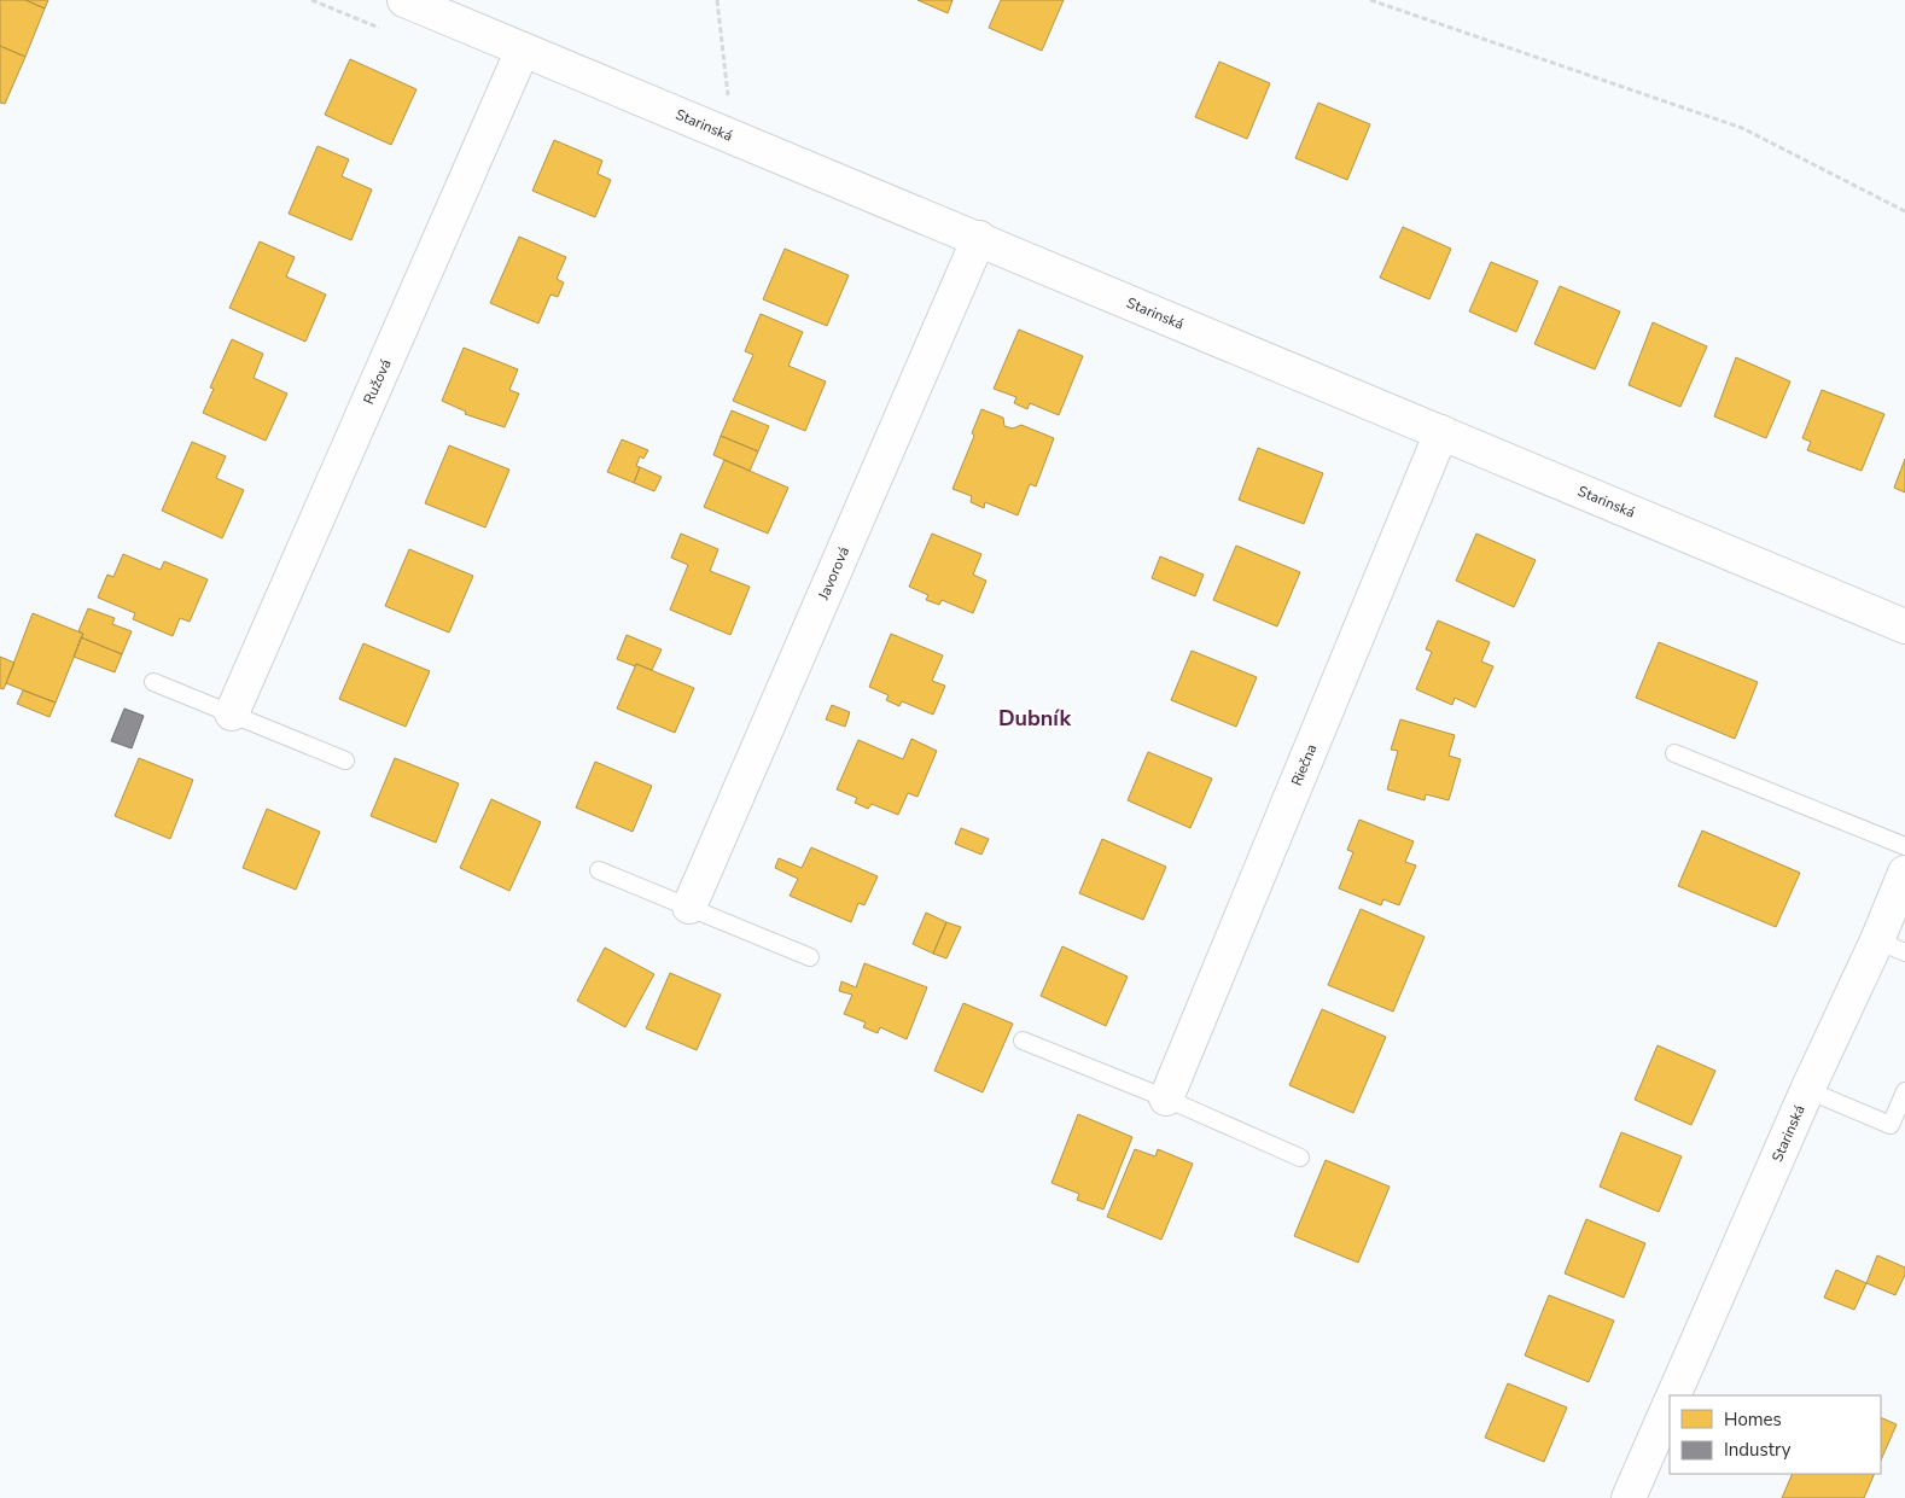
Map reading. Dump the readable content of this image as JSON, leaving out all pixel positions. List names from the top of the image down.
{
  "streets": {
    "street": [
      "Starinská",
      "Ružová",
      "Javorová",
      "Riečna"
    ]
  },
  "crossings": [
    ["Starinská", "Ružová"],
    ["Starinská", "Javorová"],
    ["Starinská", "Riečna"]
  ],
  "districts": ["Dubník"],
  "legend": ["Homes", "Industry"]
}
